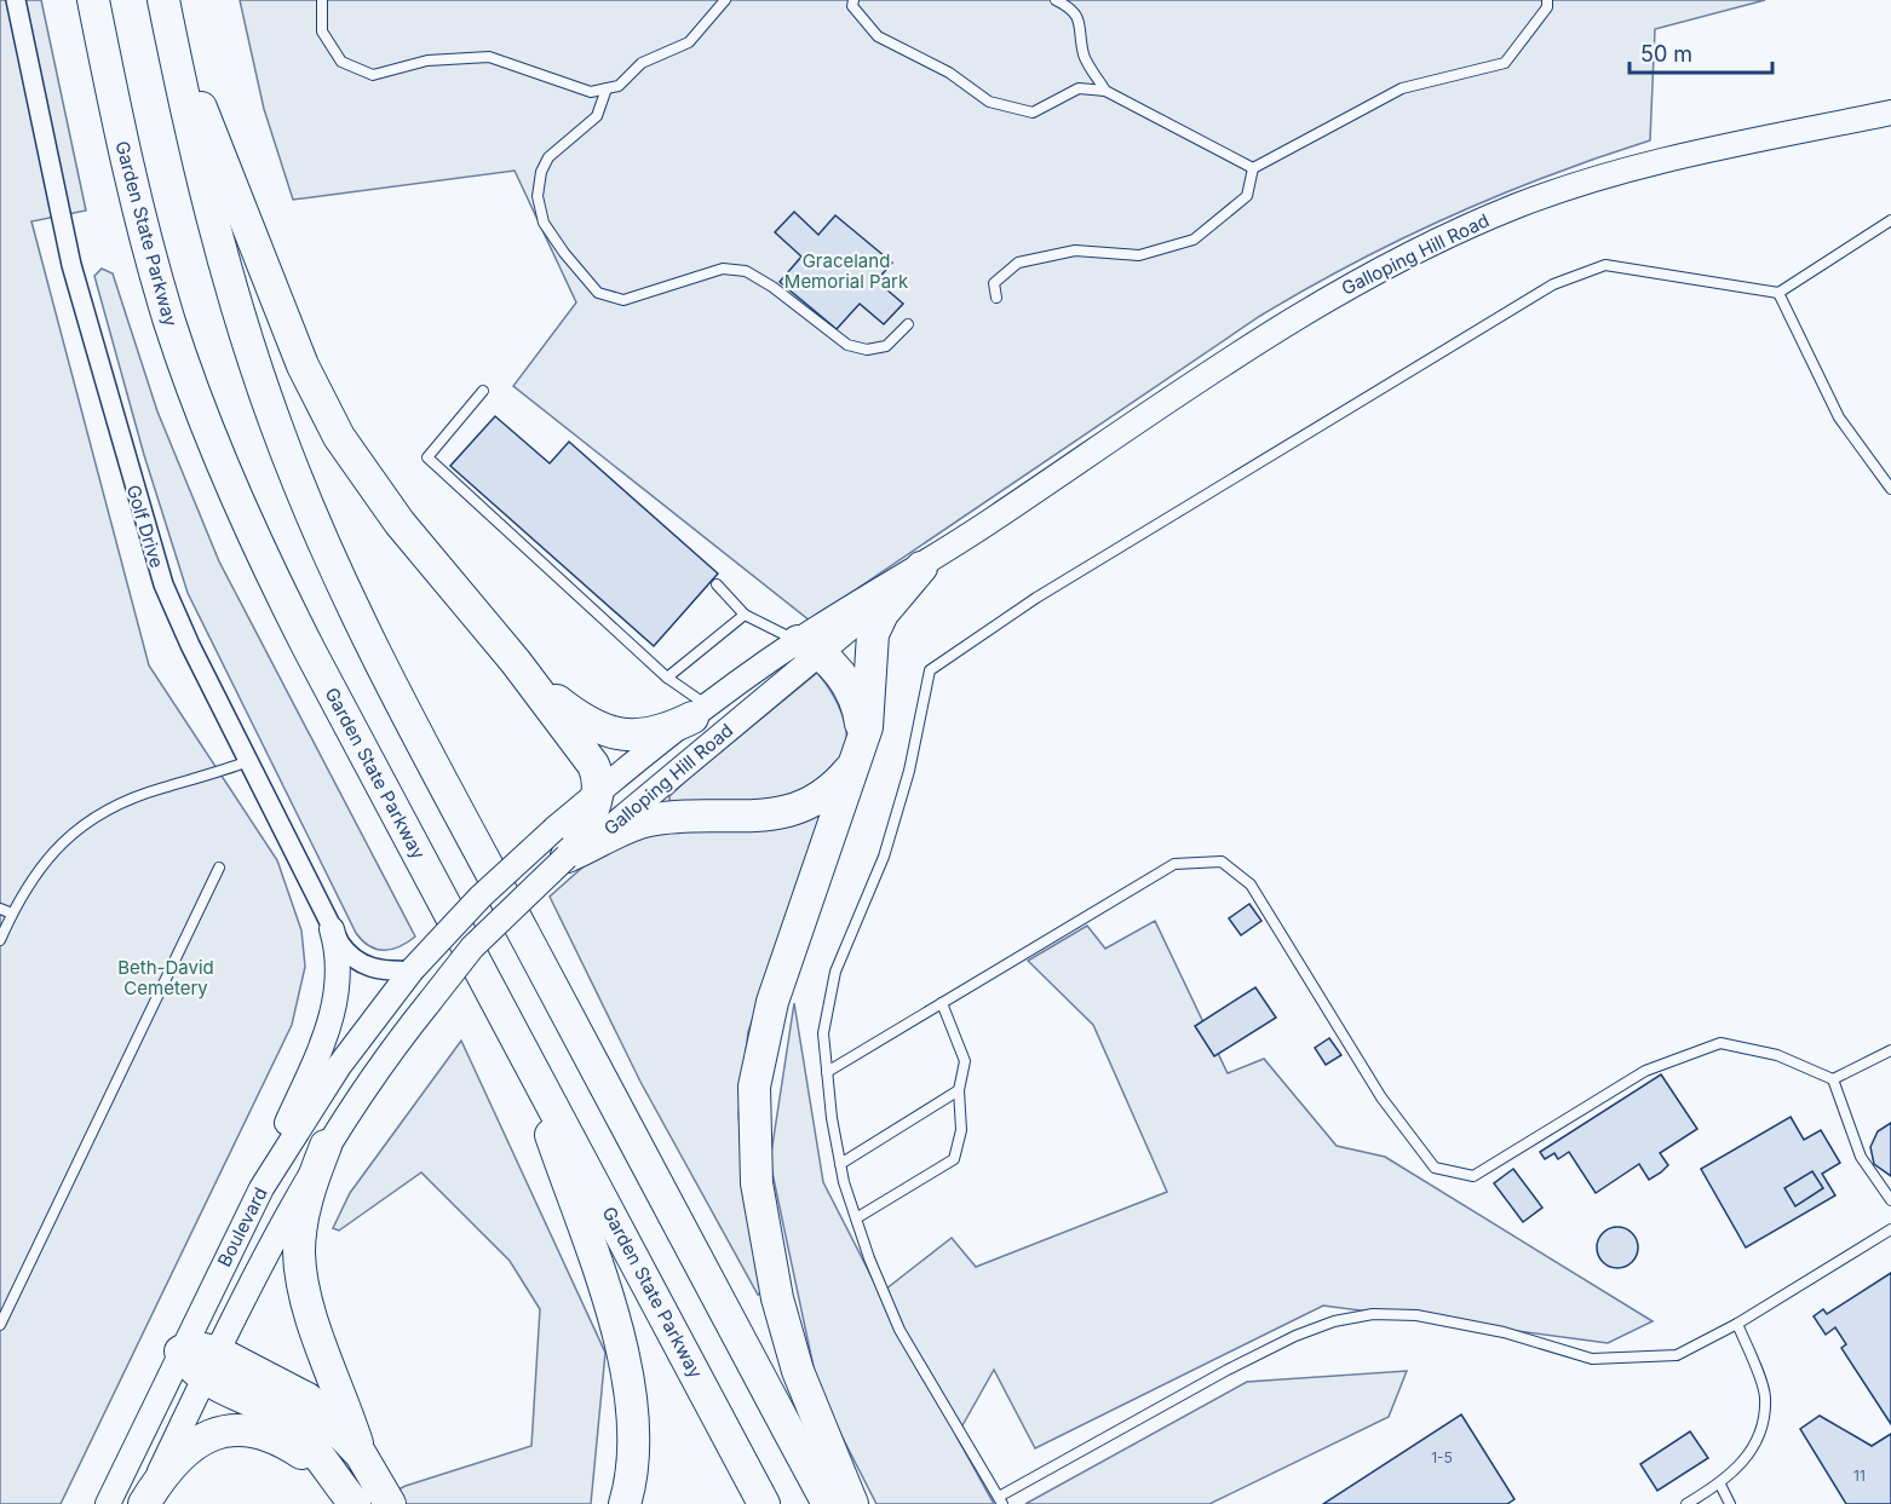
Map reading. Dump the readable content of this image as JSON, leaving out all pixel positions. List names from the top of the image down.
{
  "streets": {
    "highway": ["Garden State Parkway"],
    "main road": ["Galloping Hill Road", "Boulevard"],
    "street": ["Golf Drive"]
  },
  "crossings": [
    ["Galloping Hill Road", "Golf Drive"],
    ["Galloping Hill Road", "Boulevard"],
    ["Golf Drive", "Boulevard"]
  ],
  "parks": ["Graceland Memorial Park", "Beth-David Cemetery"],
  "house_numbers": ["1-5", "11"],
  "scale_bar": "50 m"
}
